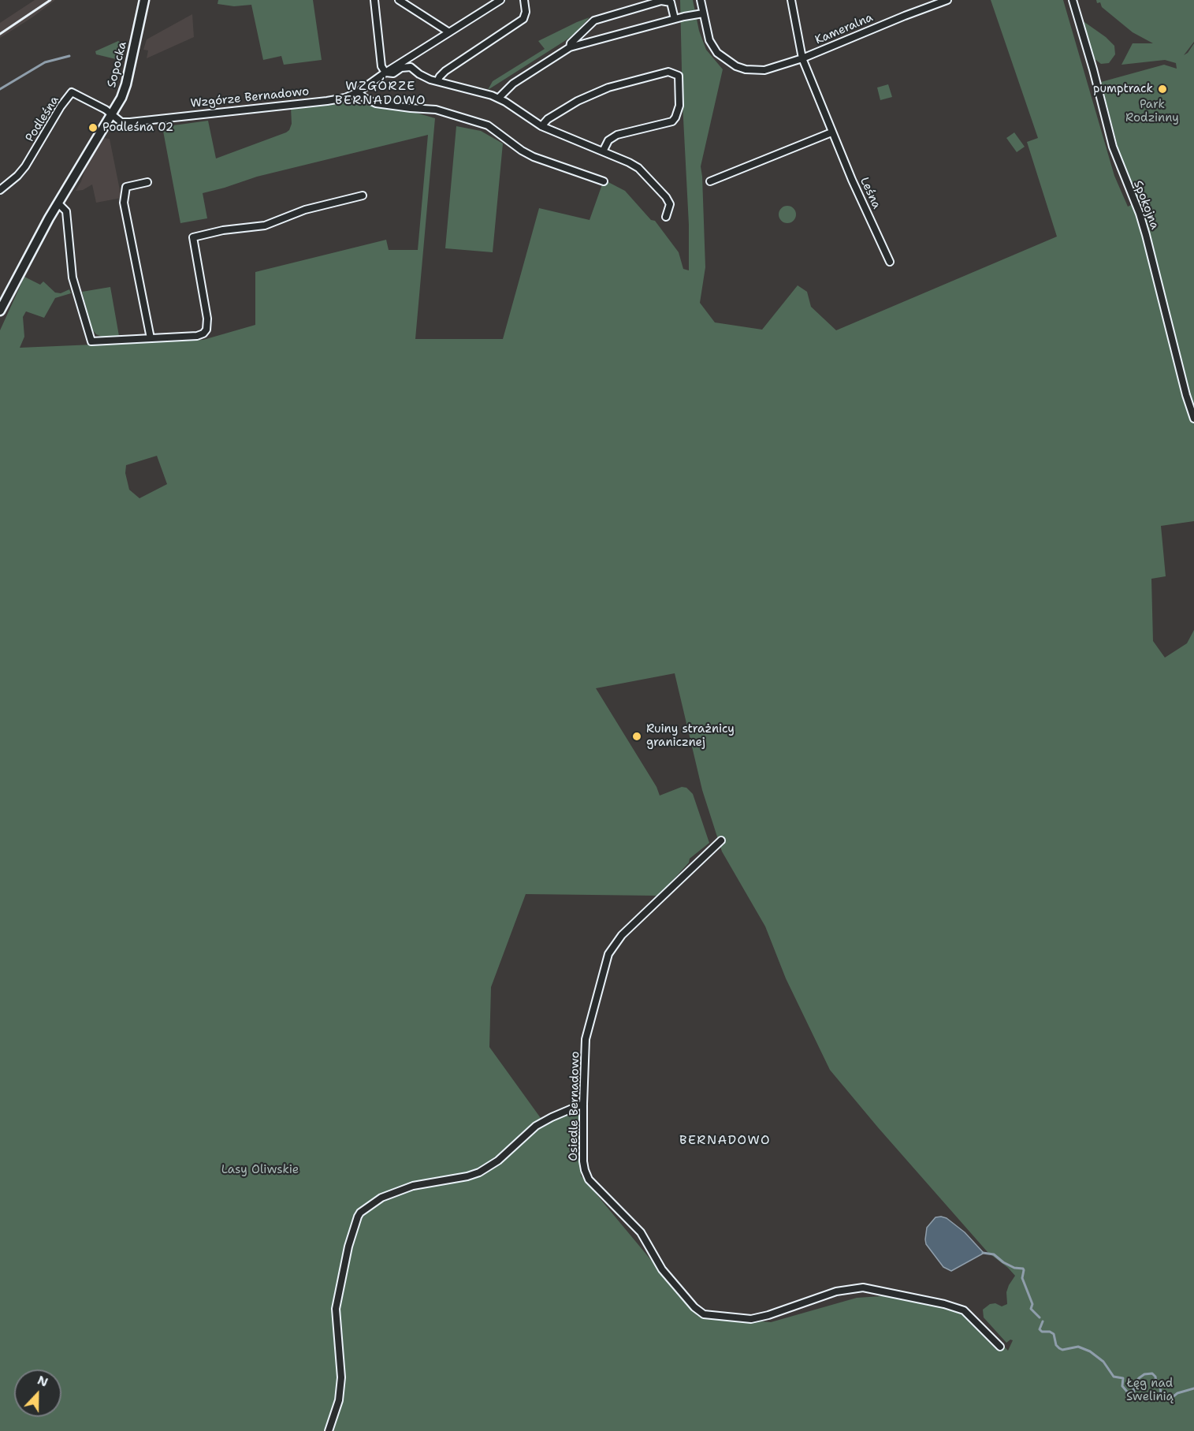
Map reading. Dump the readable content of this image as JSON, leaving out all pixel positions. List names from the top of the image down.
{
  "streets": {
    "main road": ["Sopocka"],
    "street": [
      "Kameralna",
      "Wzgórze Bernadowo",
      "Podleśna",
      "Leśna",
      "Spokojna",
      "Osiedle Bernadowo"
    ]
  },
  "crossings": [
    ["Kameralna", "Leśna"],
    ["Sopocka", "Wzgórze Bernadowo"],
    ["Sopocka", "Podleśna"],
    ["Wzgórze Bernadowo", "Podleśna"]
  ],
  "districts": ["WZGÓRZE BERNADOWO", "BERNADOWO"],
  "parks": ["Park Rodzinny", "Lasy Oliwskie", "Łęg nad Swelinią"],
  "places": ["pumptrack", "Podleśna 02", "Ruiny strażnicy granicznej"],
  "north": "top"
}
